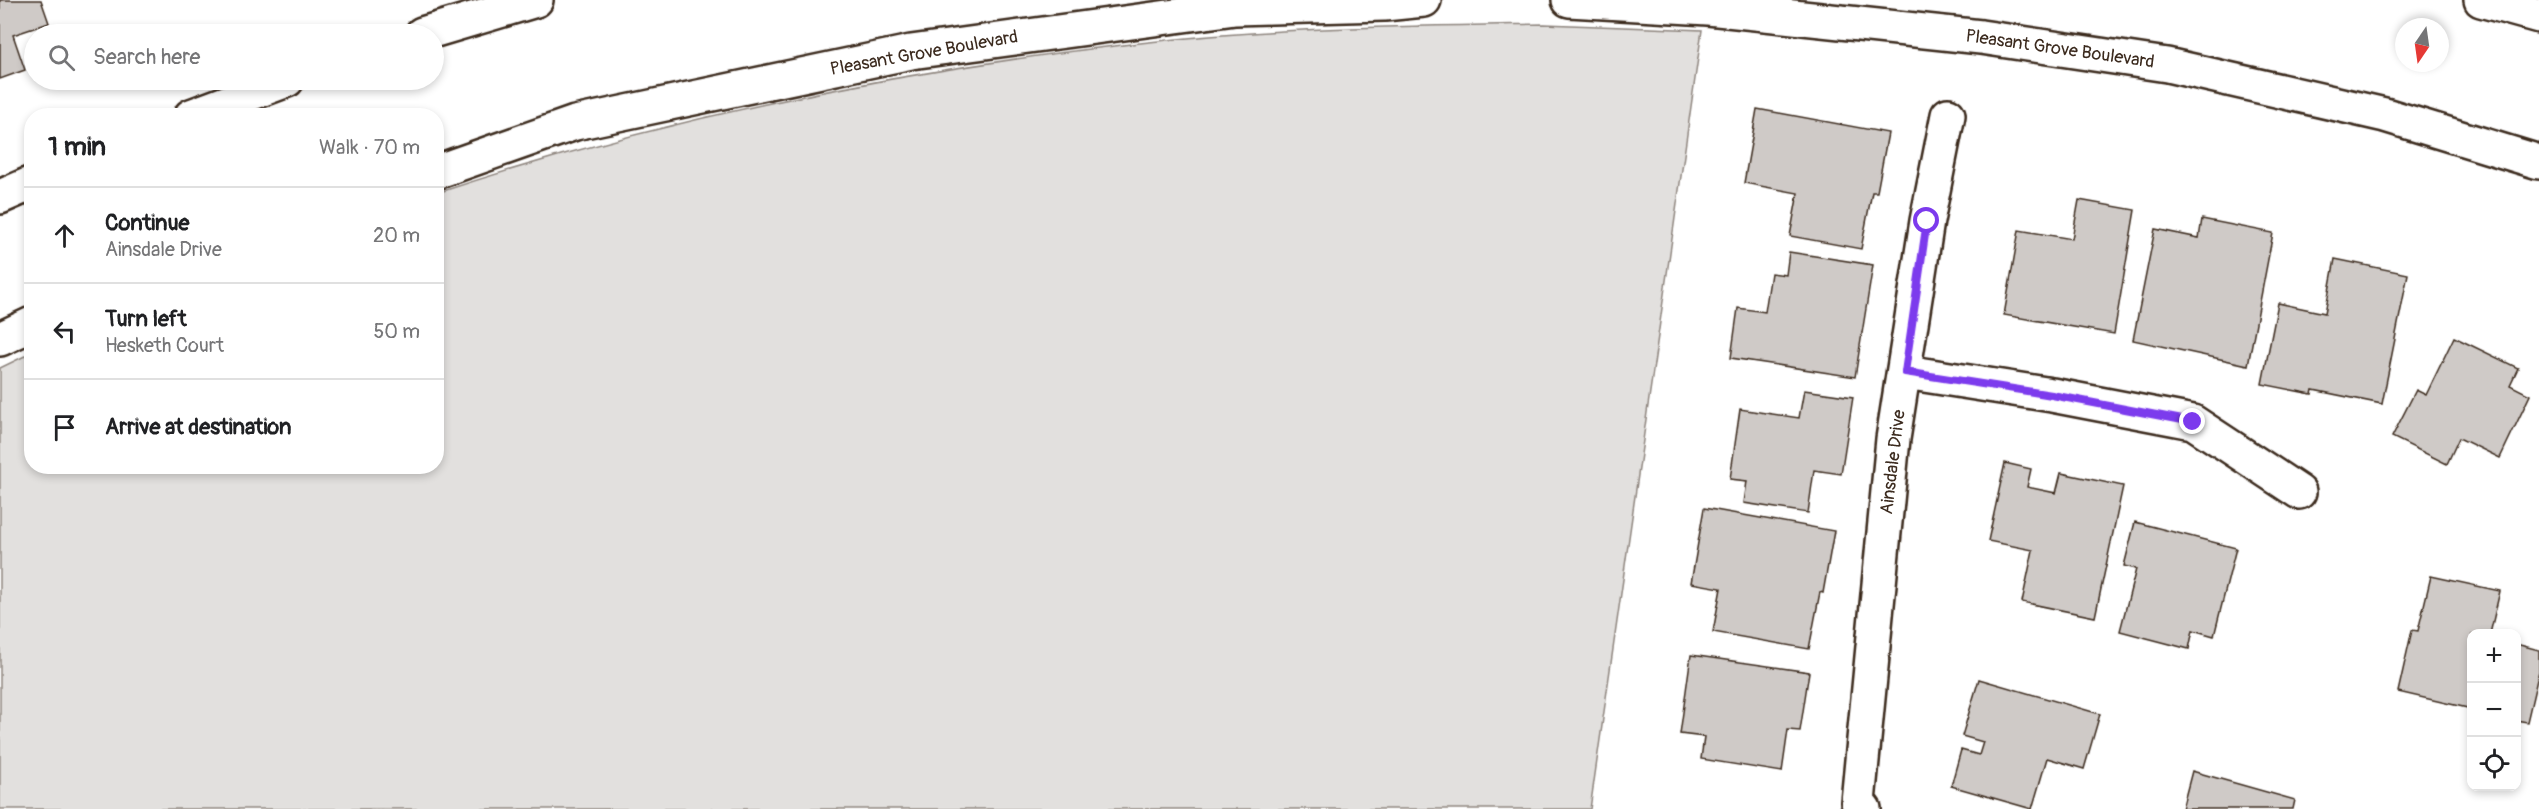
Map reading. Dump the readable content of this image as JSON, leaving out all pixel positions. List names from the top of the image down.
{
  "streets": {
    "main road": ["Pleasant Grove Boulevard", "Ainsdale Drive"]
  },
  "north": "bottom",
  "page": {
    "search": "Search here",
    "heading": ["1 min", "Walk · 70 m"],
    "list": [
      ["Continue", "Ainsdale Drive", "20 m"],
      ["Turn left", "Hesketh Court", "50 m"],
      "Arrive at destination"
    ],
    "map_buttons": ["+", "−"]
  }
}
